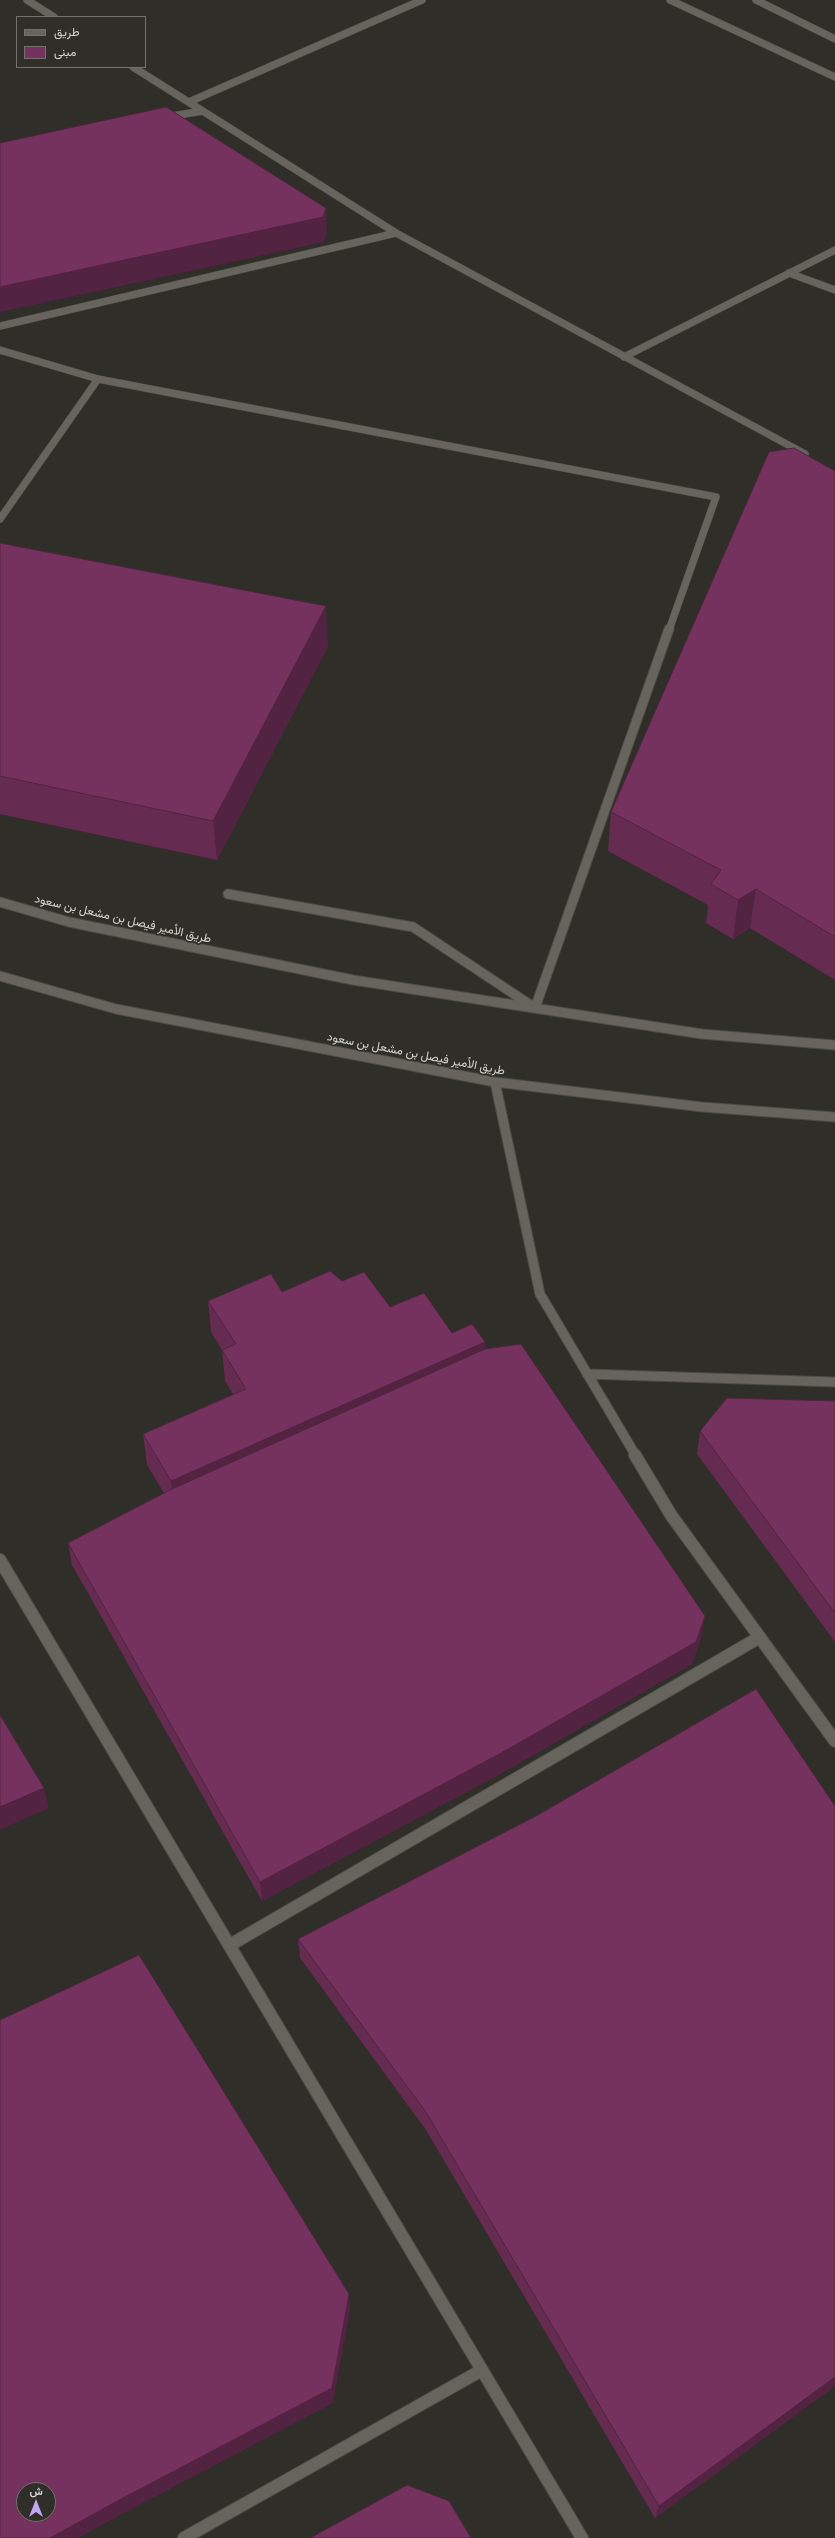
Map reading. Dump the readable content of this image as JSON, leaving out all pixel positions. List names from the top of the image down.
{
  "streets": {
    "street": ["طريق الأمير فيصل بن مشعل بن سعود"]
  },
  "legend": ["طريق", "مبنى"],
  "north": "top"
}
